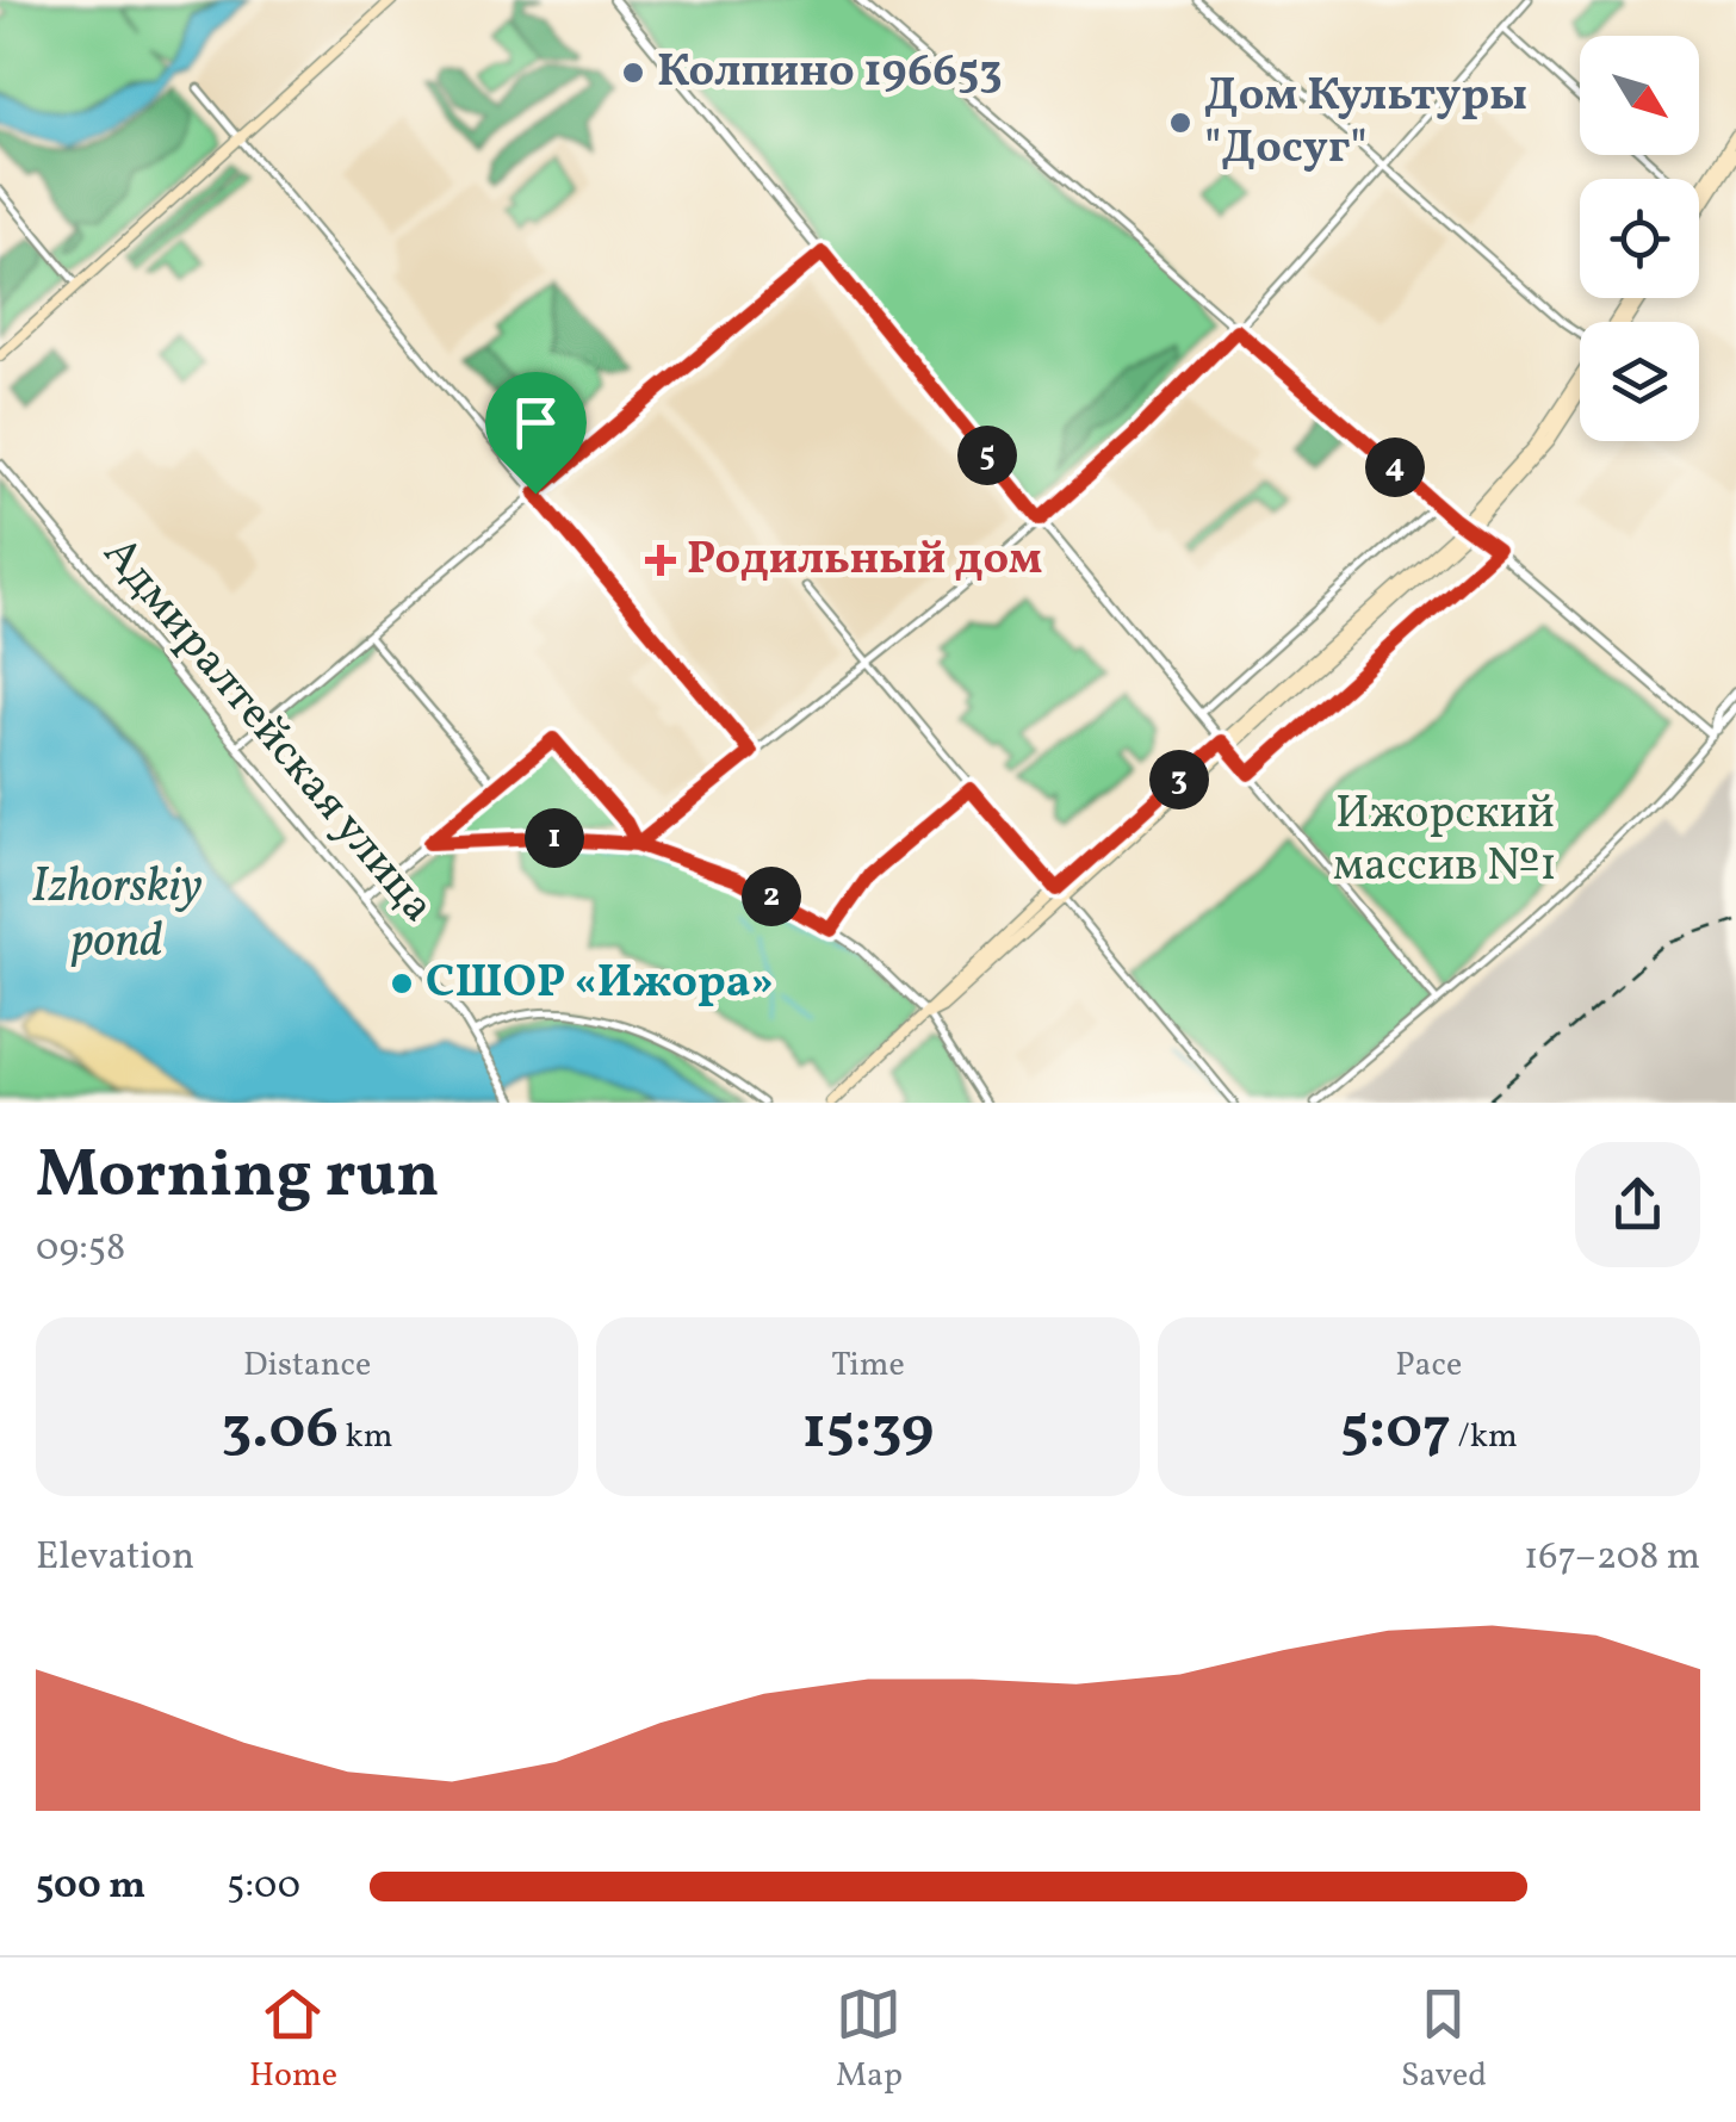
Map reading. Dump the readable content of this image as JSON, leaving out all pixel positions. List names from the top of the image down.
{
  "streets": {
    "street": ["Адмиралтейская улица"]
  },
  "water": ["Izhorskiy pond"],
  "parks": ["Ижорский массив №1"],
  "places": {
    "other": ["Колпино 196653", "Дом Культуры \"Досуг\"", "СШОР «Ижора»"],
    "health": ["Родильный дом"]
  },
  "north": "bottom right",
  "page": {
    "pins": [
      "5",
      "4",
      "3",
      "1",
      "2"
    ],
    "heading": ["Morning run", "09:58"],
    "stats": [
      ["Distance", "3.06 km"],
      ["Time", "15:39"],
      ["Pace", "5:07 /km"]
    ],
    "chart": ["Elevation", "167–208 m"],
    "list": [
      {
        "name": "500 m",
        "note": "5:00"
      }
    ],
    "tabs": ["Home", "Map", "Saved"]
  }
}
